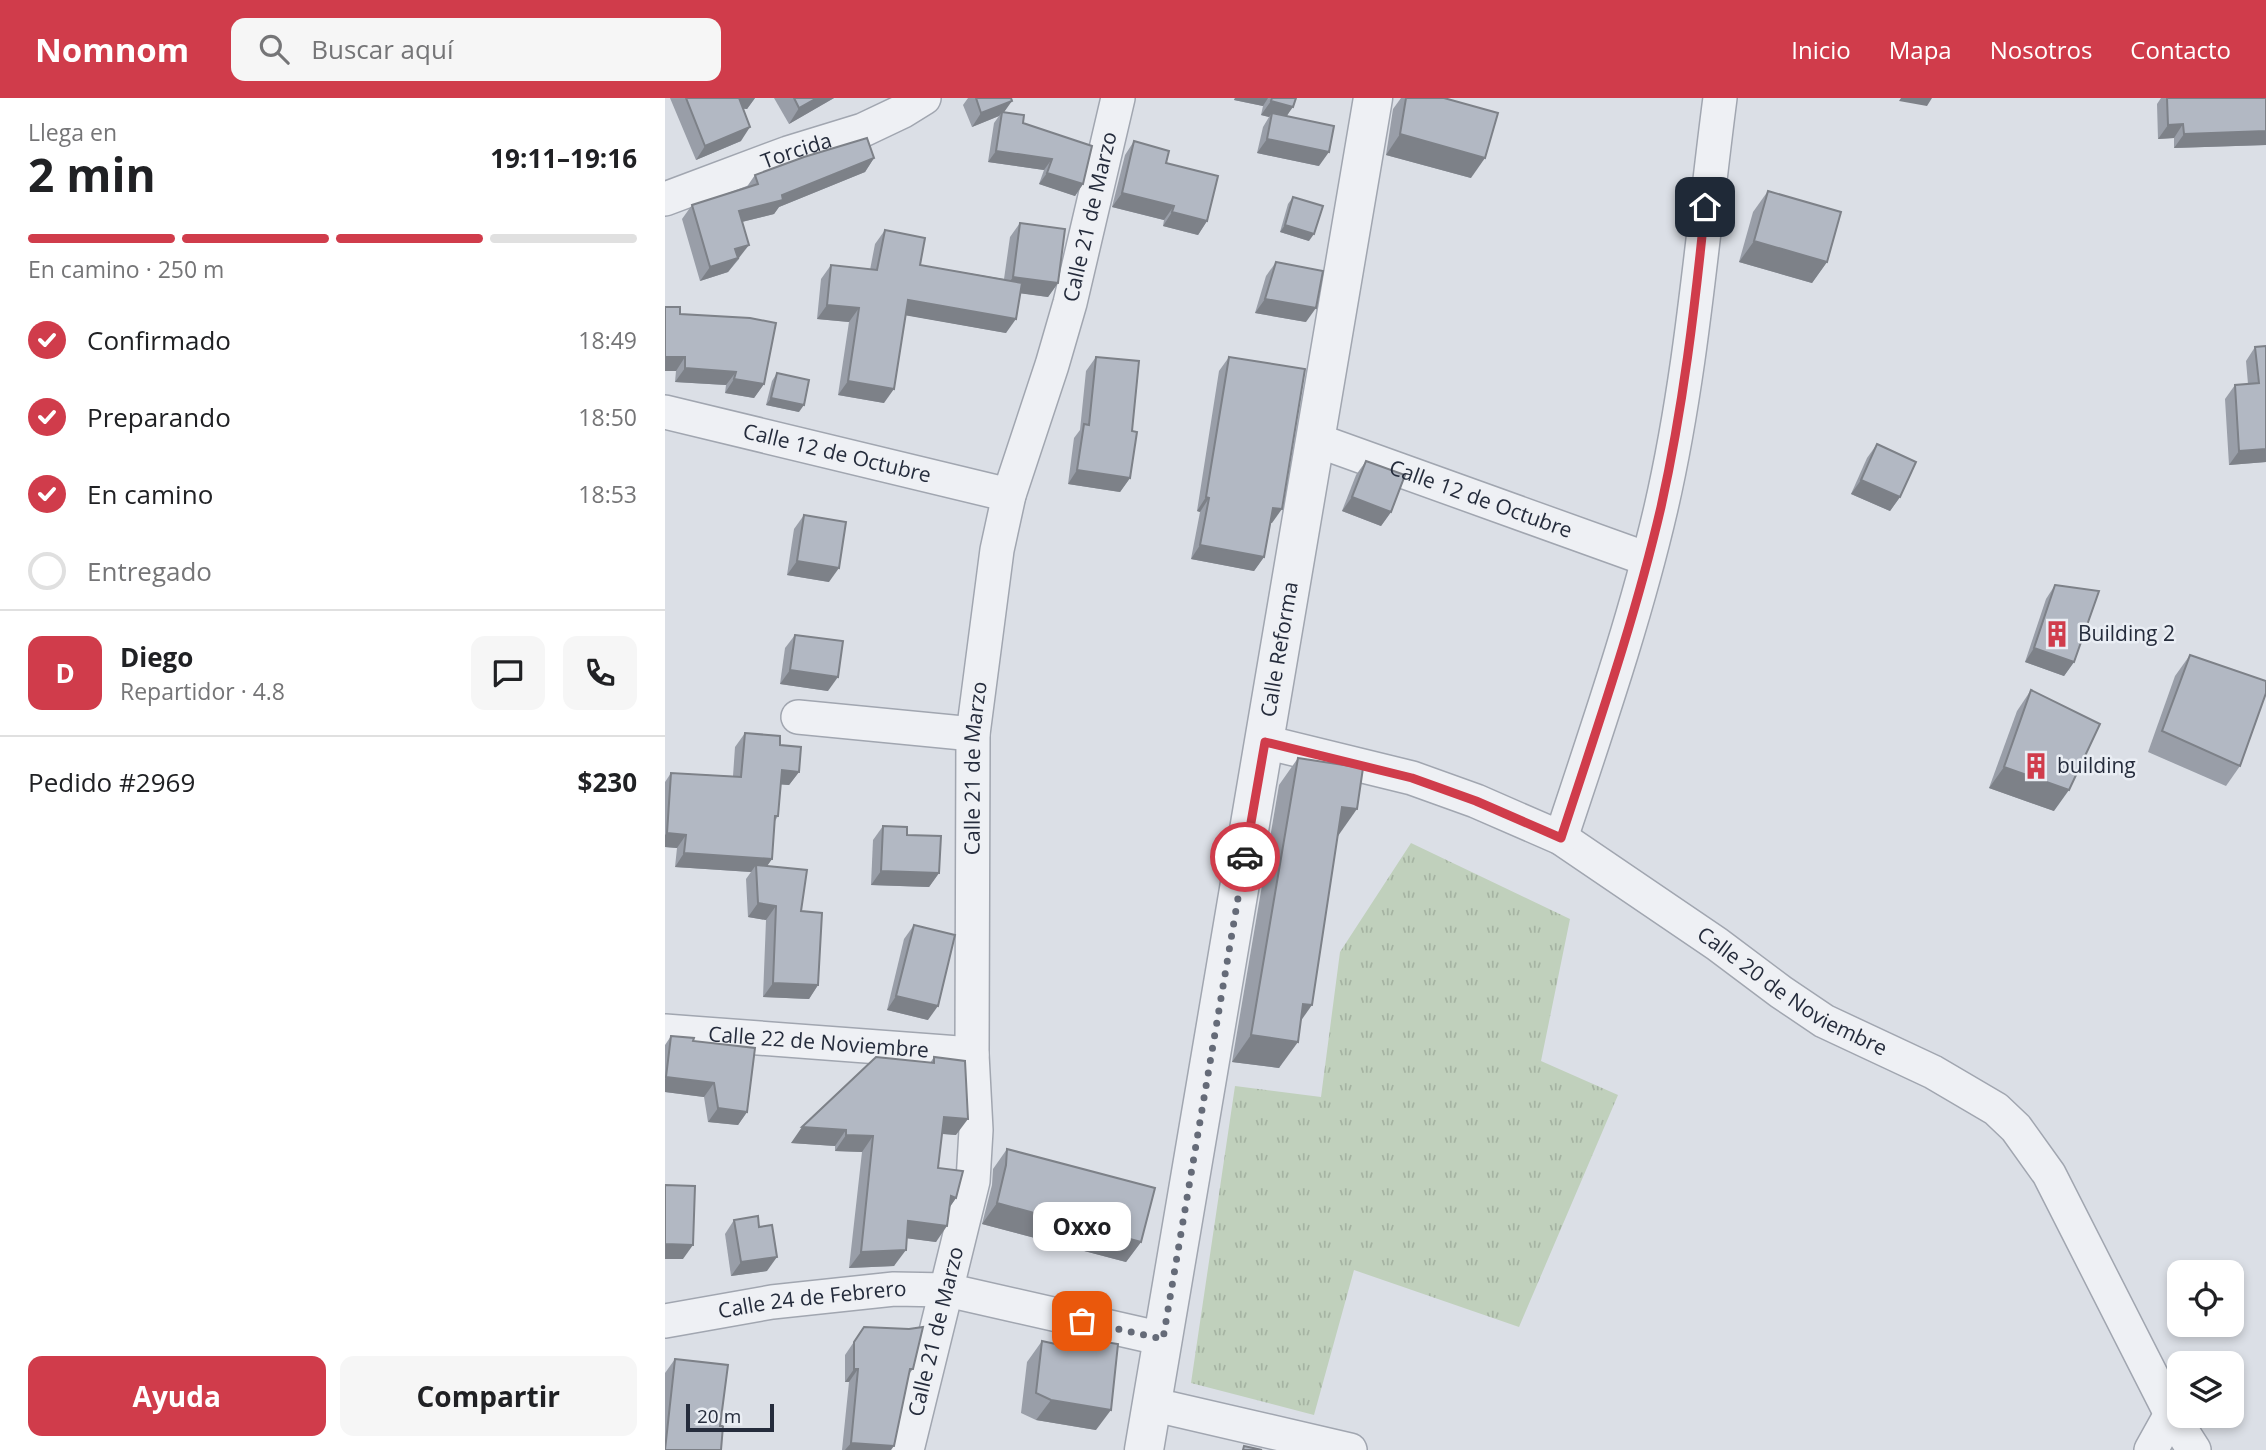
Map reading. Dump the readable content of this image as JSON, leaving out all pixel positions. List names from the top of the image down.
{
  "streets": {
    "street": [
      "Torcida",
      "Calle 21 de Marzo",
      "Calle 12 de Octubre",
      "Calle Reforma",
      "Calle 20 de Noviembre",
      "Calle 22 de Noviembre",
      "Calle 24 de Febrero"
    ]
  },
  "crossings": [
    ["Calle 21 de Marzo", "Calle 12 de Octubre"],
    ["Calle 21 de Marzo", "Calle 22 de Noviembre"],
    ["Calle 21 de Marzo", "Calle 24 de Febrero"],
    ["Calle 12 de Octubre", "Calle Reforma"],
    ["Calle Reforma", "Calle 20 de Noviembre"],
    ["Calle Reforma", "Calle 24 de Febrero"]
  ],
  "places": {
    "building": ["Building 2", "building"],
    "other": ["Oxxo"]
  },
  "scale_bar": "20 m",
  "page": {
    "header": "Nomnom",
    "search": "Buscar aquí",
    "nav": [
      "Inicio",
      "Mapa",
      "Nosotros",
      "Contacto"
    ],
    "heading": ["2 min", "Llega en", "19:11–19:16"],
    "panel": [
      "Diego",
      "Repartidor · 4.8",
      "Pedido #2969",
      "$230"
    ],
    "bar": "En camino · 250 m",
    "list": [
      ["Confirmado", "18:49"],
      ["Preparando", "18:50"],
      ["En camino", "18:53"],
      "Entregado"
    ],
    "round": "D",
    "bubble": "Oxxo",
    "buttons": ["Ayuda", "Compartir"],
    "scale": "20 m"
  }
}
